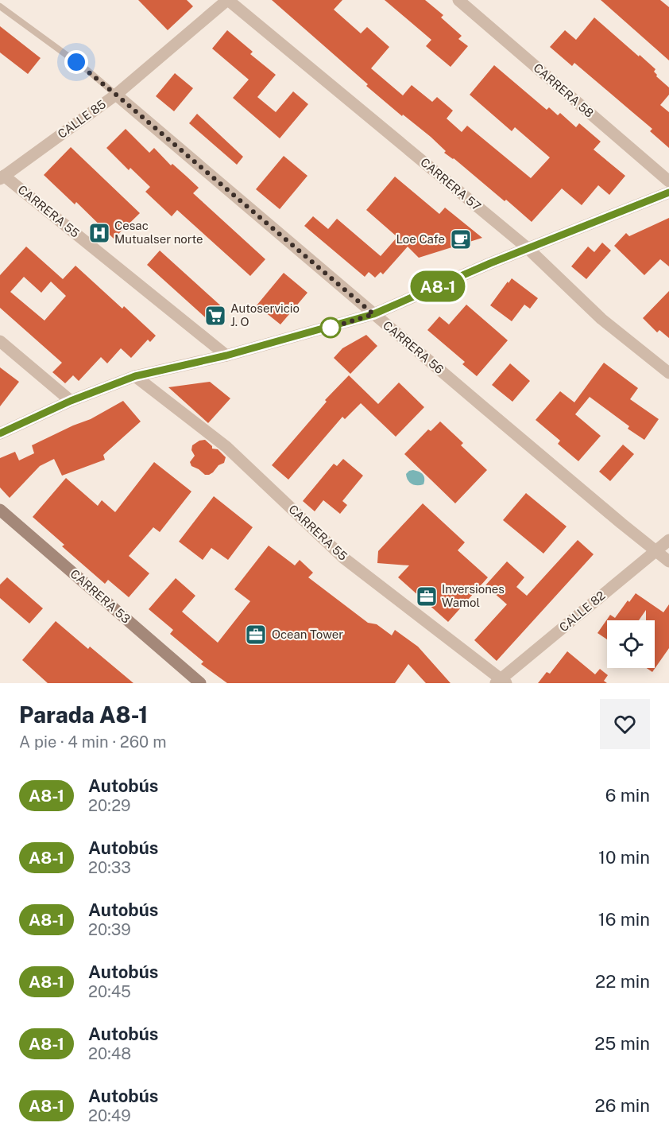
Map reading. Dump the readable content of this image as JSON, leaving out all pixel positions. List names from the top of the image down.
{
  "streets": {
    "main road": ["CARRERA 53"],
    "street": [
      "CARRERA 58",
      "CALLE 85",
      "CARRERA 57",
      "CARRERA 55",
      "CARRERA 56",
      "CALLE 82"
    ]
  },
  "crossings": [
    ["CALLE 85", "CARRERA 57"],
    ["CALLE 85", "CARRERA 55"],
    ["CALLE 85", "CARRERA 56"],
    ["CARRERA 55", "CALLE 82"],
    ["CARRERA 56", "CALLE 82"]
  ],
  "places": {
    "hospital": ["Cesac Mutualser norte"],
    "cafe": ["Loe Cafe"],
    "supermarket": ["Autoservicio J. O"],
    "office": ["Inversiones Wamol", "Ocean Tower"]
  },
  "lines": ["bus line A8-1"],
  "page": {
    "on_map": "A8-1",
    "heading": ["Parada A8-1", "A pie · 4 min · 260 m"],
    "list": [
      {
        "mark": "A8-1",
        "name": "Autobús",
        "note": "20:29",
        "value": "6 min"
      },
      {
        "mark": "A8-1",
        "name": "Autobús",
        "note": "20:33",
        "value": "10 min"
      },
      {
        "mark": "A8-1",
        "name": "Autobús",
        "note": "20:39",
        "value": "16 min"
      },
      {
        "mark": "A8-1",
        "name": "Autobús",
        "note": "20:45",
        "value": "22 min"
      },
      {
        "mark": "A8-1",
        "name": "Autobús",
        "note": "20:48",
        "value": "25 min"
      },
      {
        "mark": "A8-1",
        "name": "Autobús",
        "note": "20:49",
        "value": "26 min"
      }
    ]
  }
}
